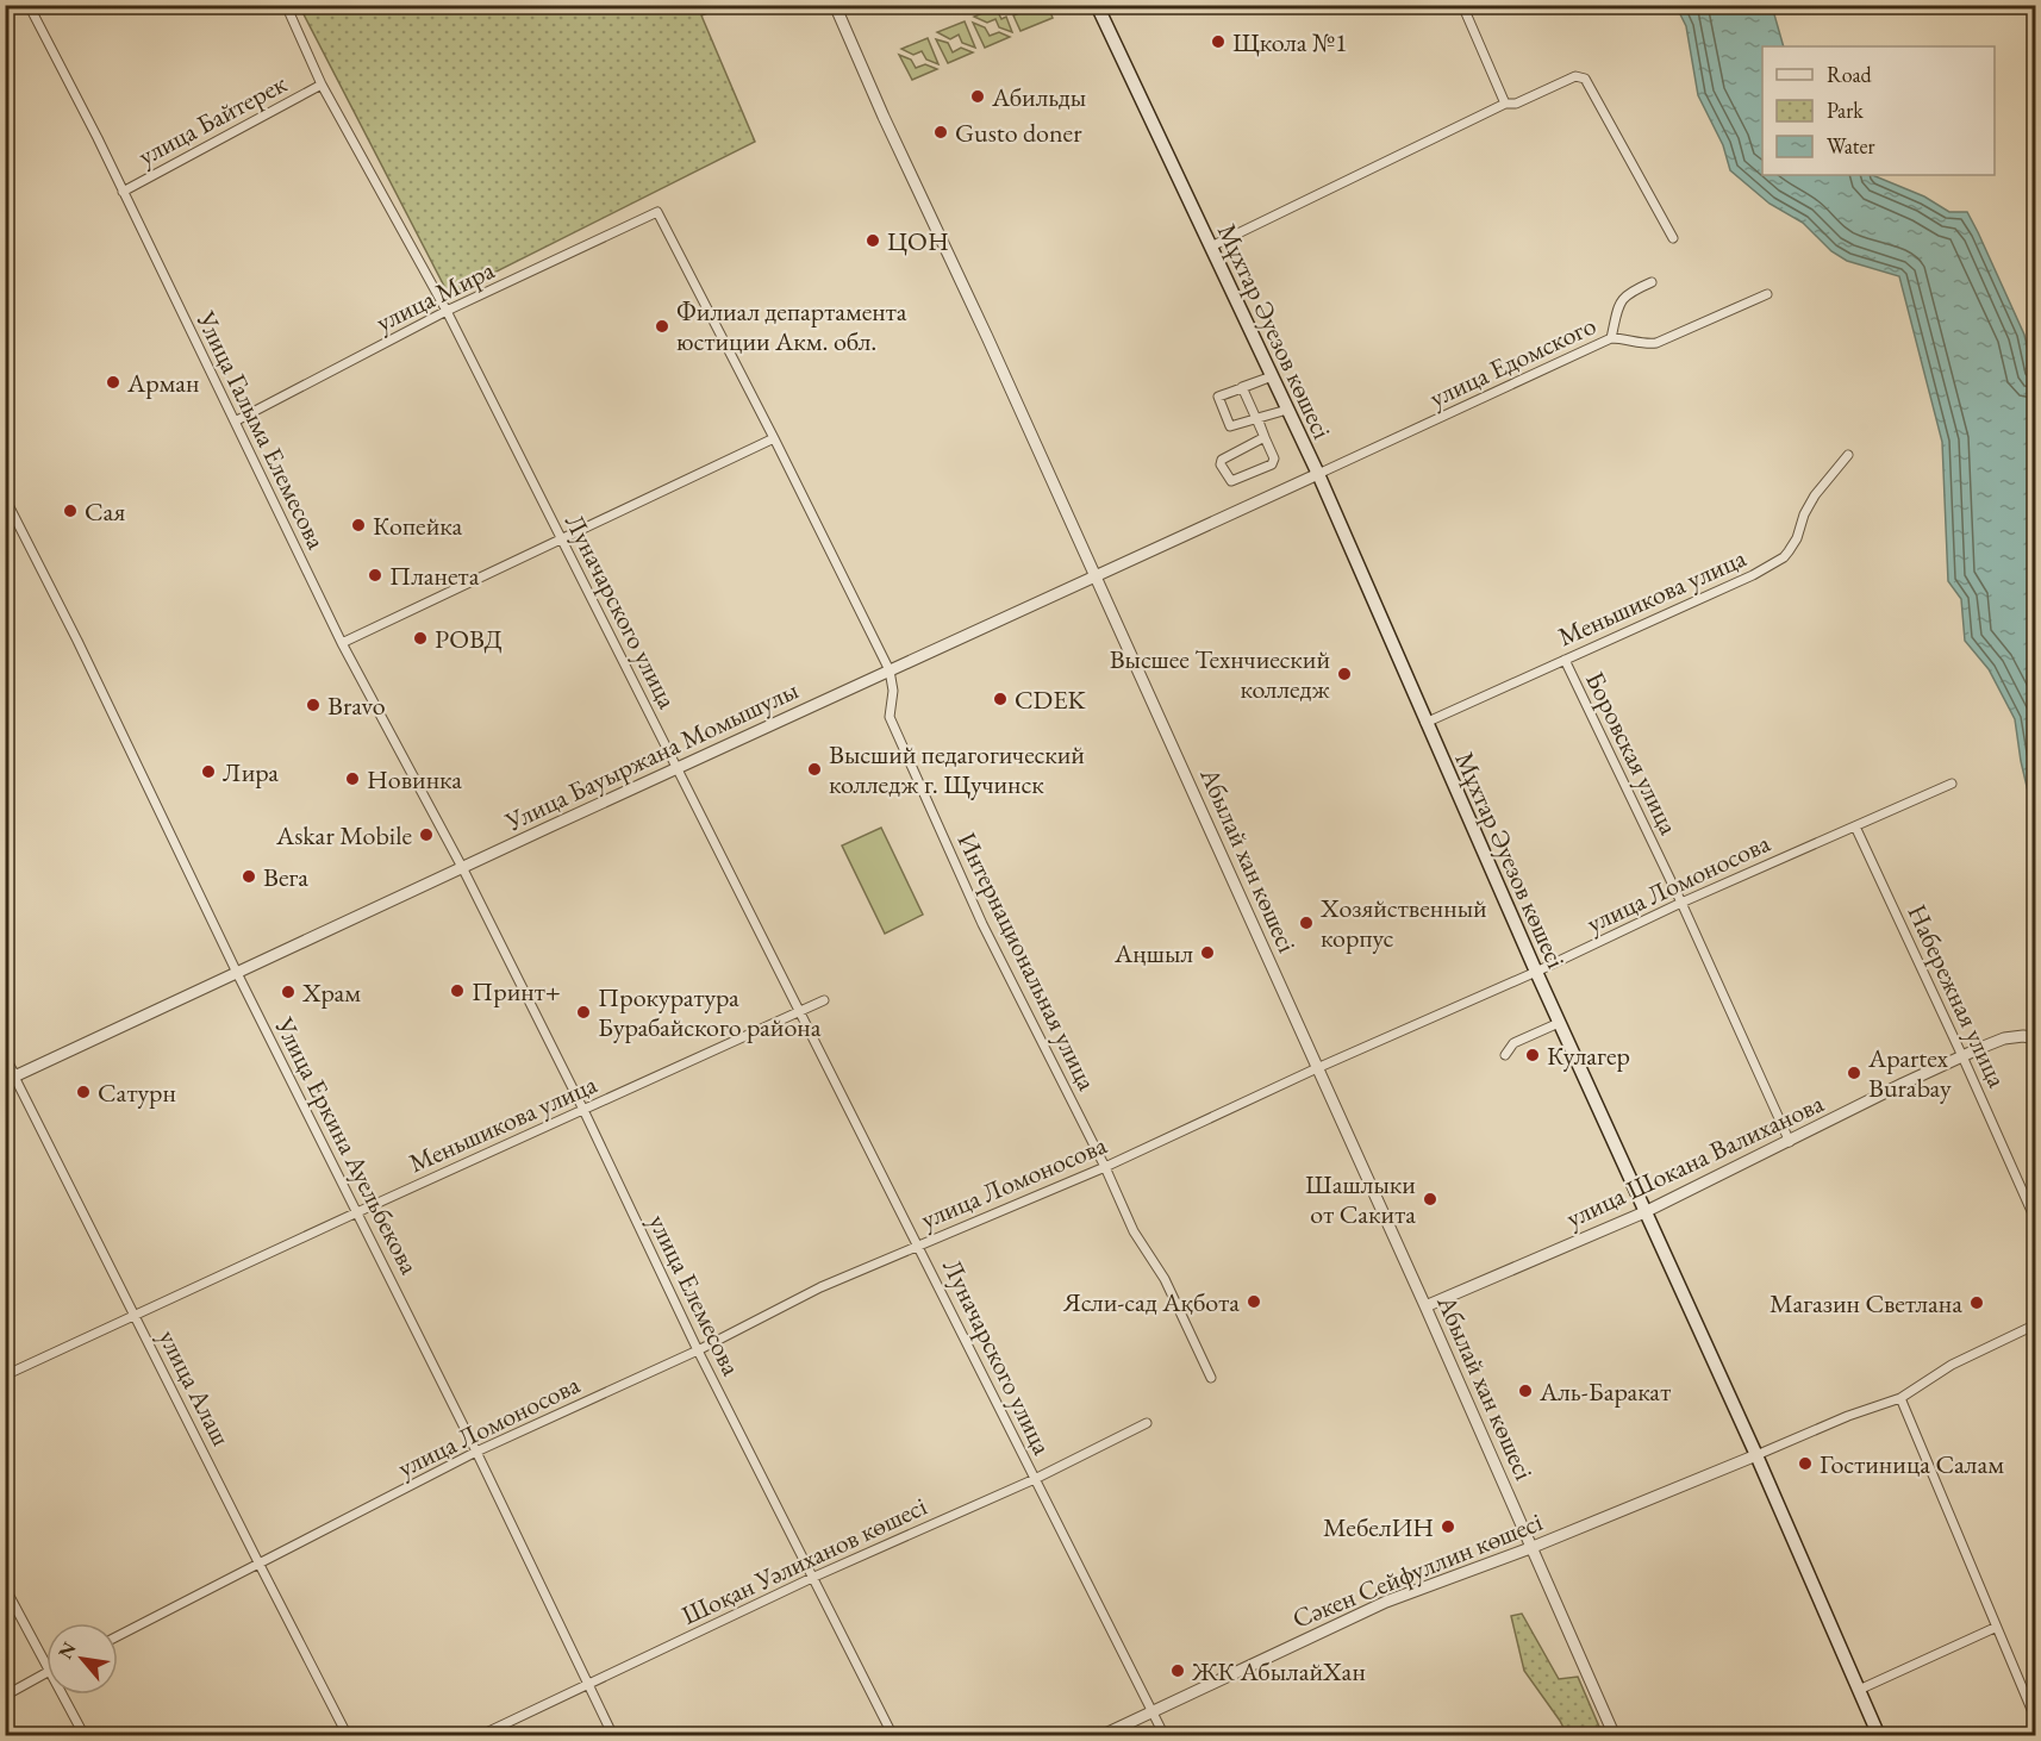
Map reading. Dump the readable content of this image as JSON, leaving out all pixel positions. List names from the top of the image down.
{
  "streets": {
    "main road": ["Мұхтар Әуезов көшесі"],
    "street": [
      "улица Байтерек",
      "улица Мира",
      "улица Едомского",
      "Улица Галыма Елемесова",
      "Меньшикова улица",
      "Луначарского улица",
      "Боровская улица",
      "Улица Бауыржана Момышулы",
      "Абылай хан көшесі",
      "улица Ломоносова",
      "Интернациональная улица",
      "Набережная улица",
      "Улица Еркина Ауельбекова",
      "улица Шокана Валиханова",
      "улица Елемесова",
      "улица Алаш",
      "Шоқан Уәлиханов көшесі",
      "Сәкен Сейфуллин көшесі"
    ]
  },
  "crossings": [
    ["улица Байтерек", "Улица Галыма Елемесова"],
    ["улица Байтерек", "Луначарского улица"],
    ["улица Мира", "Улица Галыма Елемесова"],
    ["улица Мира", "Луначарского улица"],
    ["улица Мира", "Интернациональная улица"],
    ["Мұхтар Әуезов көшесі", "улица Едомского"],
    ["Мұхтар Әуезов көшесі", "Меньшикова улица"],
    ["Мұхтар Әуезов көшесі", "Улица Бауыржана Момышулы"],
    ["Мұхтар Әуезов көшесі", "улица Ломоносова"],
    ["Мұхтар Әуезов көшесі", "улица Шокана Валиханова"],
    ["Мұхтар Әуезов көшесі", "Сәкен Сейфуллин көшесі"],
    ["улица Едомского", "Улица Бауыржана Момышулы"],
    ["Улица Галыма Елемесова", "Улица Бауыржана Момышулы"],
    ["Улица Галыма Елемесова", "улица Елемесова"],
    ["Меньшикова улица", "Луначарского улица"],
    ["Меньшикова улица", "Боровская улица"],
    ["Меньшикова улица", "Улица Еркина Ауельбекова"],
    ["Меньшикова улица", "улица Елемесова"],
    ["Меньшикова улица", "улица Алаш"],
    ["Луначарского улица", "Улица Бауыржана Момышулы"],
    ["Луначарского улица", "улица Ломоносова"],
    ["Луначарского улица", "Шоқан Уәлиханов көшесі"],
    ["Луначарского улица", "Сәкен Сейфуллин көшесі"],
    ["Боровская улица", "улица Ломоносова"],
    ["Боровская улица", "улица Шокана Валиханова"],
    ["Улица Бауыржана Момышулы", "Абылай хан көшесі"],
    ["Улица Бауыржана Момышулы", "Интернациональная улица"],
    ["Улица Бауыржана Момышулы", "Улица Еркина Ауельбекова"],
    ["Улица Бауыржана Момышулы", "улица Елемесова"],
    ["Улица Бауыржана Момышулы", "улица Алаш"],
    ["Абылай хан көшесі", "улица Ломоносова"],
    ["Абылай хан көшесі", "улица Шокана Валиханова"],
    ["Абылай хан көшесі", "Сәкен Сейфуллин көшесі"],
    ["улица Ломоносова", "Интернациональная улица"],
    ["улица Ломоносова", "Набережная улица"],
    ["улица Ломоносова", "Улица Еркина Ауельбекова"],
    ["улица Ломоносова", "улица Елемесова"],
    ["улица Ломоносова", "улица Алаш"],
    ["Набережная улица", "улица Шокана Валиханова"],
    ["Улица Еркина Ауельбекова", "Шоқан Уәлиханов көшесі"],
    ["улица Елемесова", "Шоқан Уәлиханов көшесі"]
  ],
  "places": [
    "Щкола №1",
    "Абильды",
    "Gusto doner",
    "ЦОН",
    "Филиал департамента юстиции Акм. обл.",
    "Арман",
    "Сая",
    "Копейка",
    "Планета",
    "РОВД",
    "Высшее Технчиеский колледж",
    "CDEK",
    "Bravo",
    "Высший педагогический колледж г. Щучинск",
    "Лира",
    "Новинка",
    "Askar Mobile",
    "Вега",
    "Хозяйственный корпус",
    "Аңшыл",
    "Принт+",
    "Храм",
    "Прокуратура Бурабайского района",
    "Кулагер",
    "Apartex Burabay",
    "Сатурн",
    "Шашлыки от Сакита",
    "Ясли-сад Ақбота",
    "Магазин Светлана",
    "Аль-Баракат",
    "Гостиница Салам",
    "МебелИН",
    "ЖК АбылайХан"
  ],
  "legend": ["Road", "Park", "Water"],
  "north": "top left"
}
